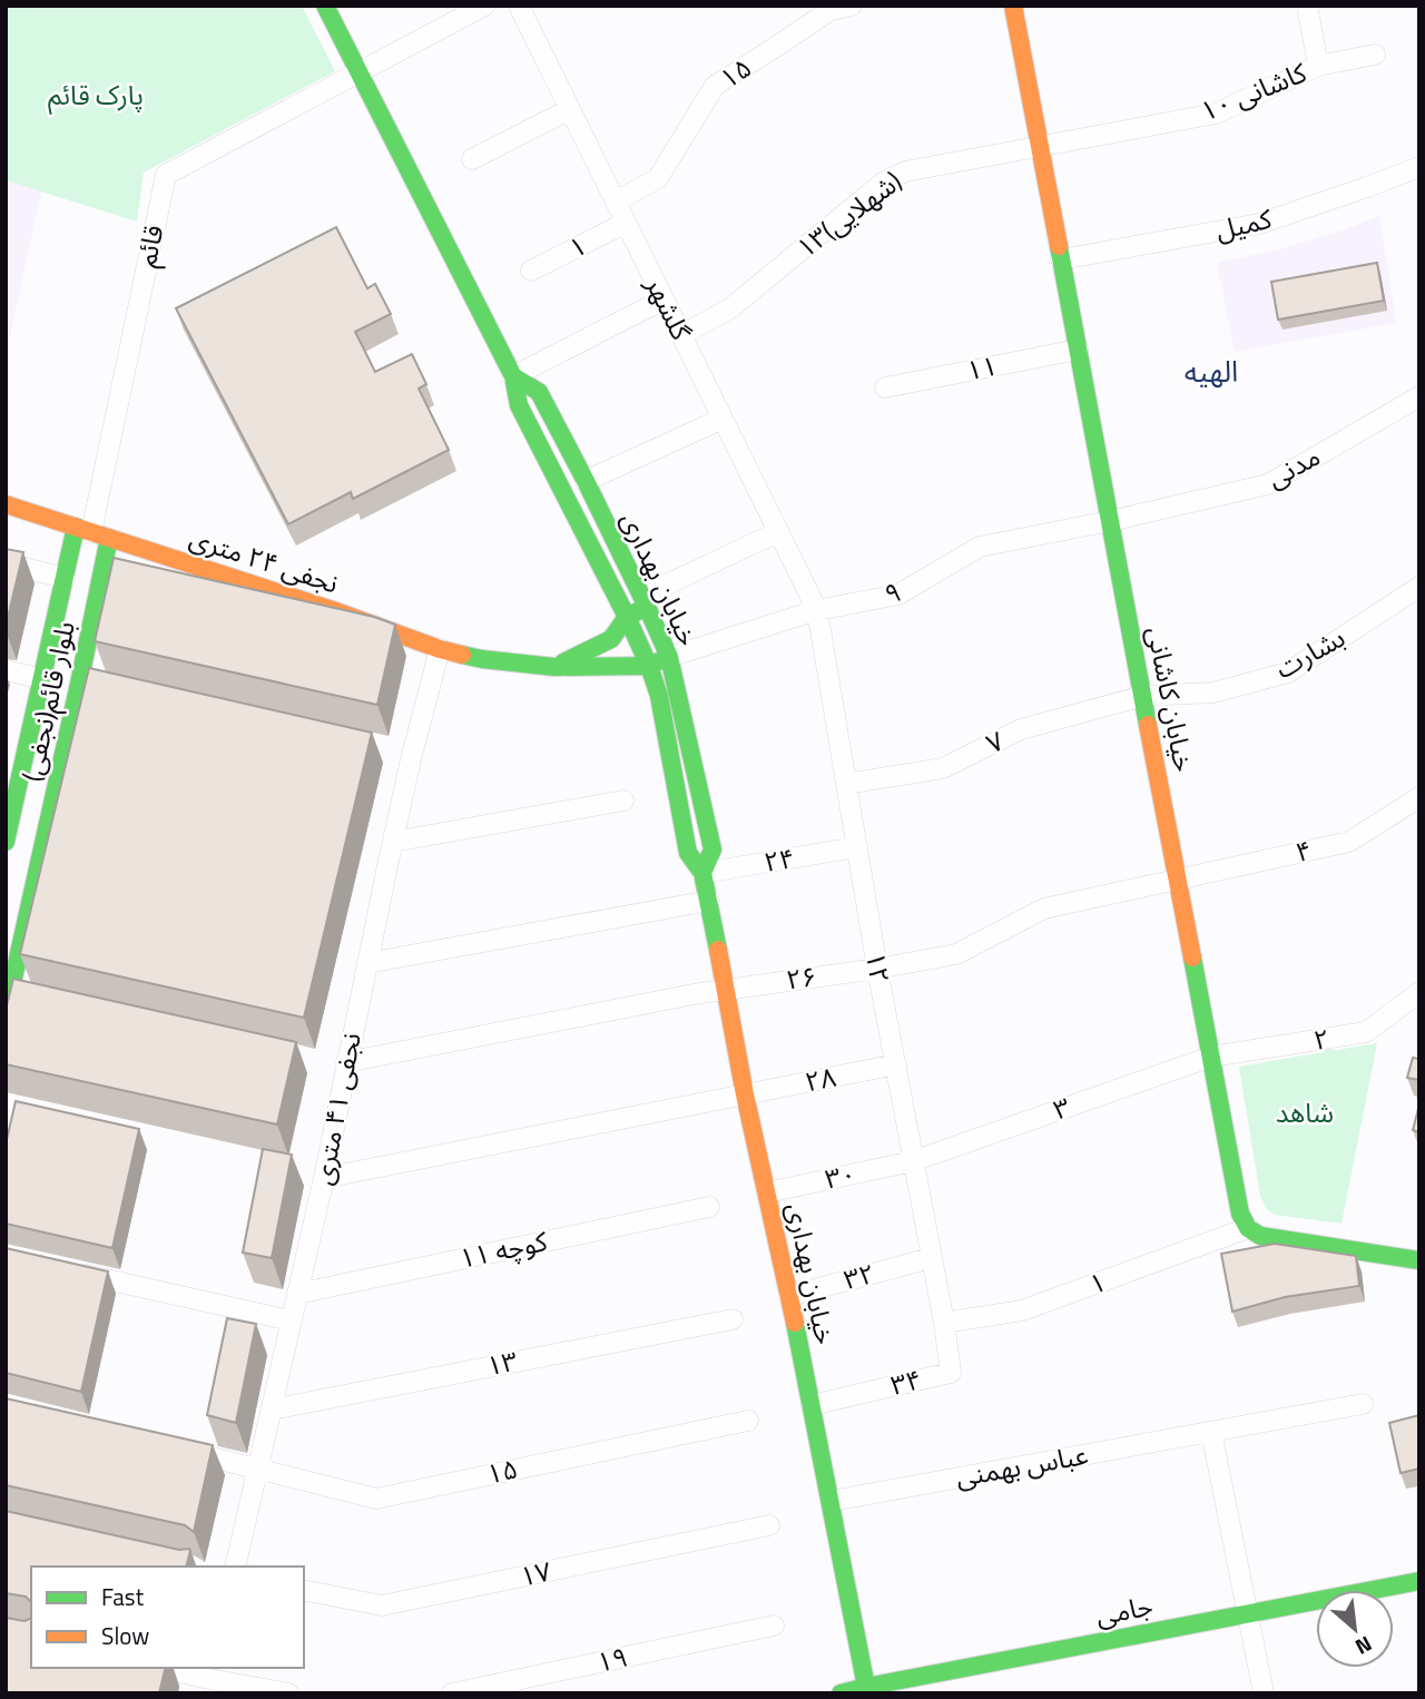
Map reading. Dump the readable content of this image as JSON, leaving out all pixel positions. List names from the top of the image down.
{
  "streets": {
    "street": [
      "۱۵",
      "کاشانی ۱۰",
      "۱۳(شهلایی)",
      "کمیل",
      "قائم",
      "۱",
      "گلشهر",
      "۱۱",
      "مدنی",
      "نجفی ۲۴ متری",
      "خیابان بهداری",
      "۹",
      "بشارت",
      "خیابان کاشانی",
      "بلوار قائم(نجفی)",
      "۷",
      "۴",
      "۲۴",
      "۱۲",
      "۲۶",
      "۲",
      "۲۸",
      "نجفی ۴۱ متری",
      "۳",
      "۳۰",
      "کوچه ۱۱",
      "۳۲",
      "۱۳",
      "۳۴",
      "عباس بهمنی",
      "۱۷",
      "جامی",
      "۱۹"
    ]
  },
  "crossings": [
    ["۱۵", "گلشهر"],
    ["۱۵", "نجفی ۴۱ متری"],
    ["کاشانی ۱۰", "۱۳(شهلایی)"],
    ["کاشانی ۱۰", "خیابان کاشانی"],
    ["۱۳(شهلایی)", "گلشهر"],
    ["۱۳(شهلایی)", "خیابان کاشانی"],
    ["کمیل", "خیابان کاشانی"],
    ["قائم", "نجفی ۲۴ متری"],
    ["قائم", "خیابان بهداری"],
    ["قائم", "بلوار قائم(نجفی)"],
    ["۱", "گلشهر"],
    ["۱", "خیابان کاشانی"],
    ["۱", "۱۲"],
    ["۱", "۳۴"],
    ["گلشهر", "۹"],
    ["گلشهر", "۱۲"],
    ["۱۱", "خیابان کاشانی"],
    ["مدنی", "۹"],
    ["مدنی", "خیابان کاشانی"],
    ["نجفی ۲۴ متری", "خیابان بهداری"],
    ["نجفی ۲۴ متری", "بلوار قائم(نجفی)"],
    ["نجفی ۲۴ متری", "نجفی ۴۱ متری"],
    ["خیابان بهداری", "۹"],
    ["خیابان بهداری", "۲۴"],
    ["خیابان بهداری", "۲۶"],
    ["خیابان بهداری", "۲۸"],
    ["خیابان بهداری", "۳۰"],
    ["خیابان بهداری", "۳۲"],
    ["خیابان بهداری", "۳۴"],
    ["خیابان بهداری", "عباس بهمنی"],
    ["خیابان بهداری", "جامی"],
    ["۹", "خیابان کاشانی"],
    ["۹", "۱۲"],
    ["بشارت", "خیابان کاشانی"],
    ["بشارت", "۷"],
    ["خیابان کاشانی", "۷"],
    ["خیابان کاشانی", "۴"],
    ["خیابان کاشانی", "۲"],
    ["خیابان کاشانی", "۳"],
    ["۷", "۱۲"],
    ["۴", "۱۲"],
    ["۴", "۲۶"],
    ["۲۴", "۱۲"],
    ["۱۲", "۲۶"],
    ["۱۲", "۲۸"],
    ["۱۲", "۳"],
    ["۱۲", "۳۰"],
    ["۱۲", "۳۲"],
    ["۱۲", "۳۴"],
    ["۲۶", "نجفی ۴۱ متری"],
    ["۲", "۳"],
    ["۲۸", "نجفی ۴۱ متری"],
    ["نجفی ۴۱ متری", "کوچه ۱۱"],
    ["نجفی ۴۱ متری", "۱۳"],
    ["۳", "۳۰"]
  ],
  "districts": ["الهیه"],
  "parks": ["پارک قائم", "شاهد"],
  "legend": ["Fast", "Slow"],
  "north": "bottom right"
}
